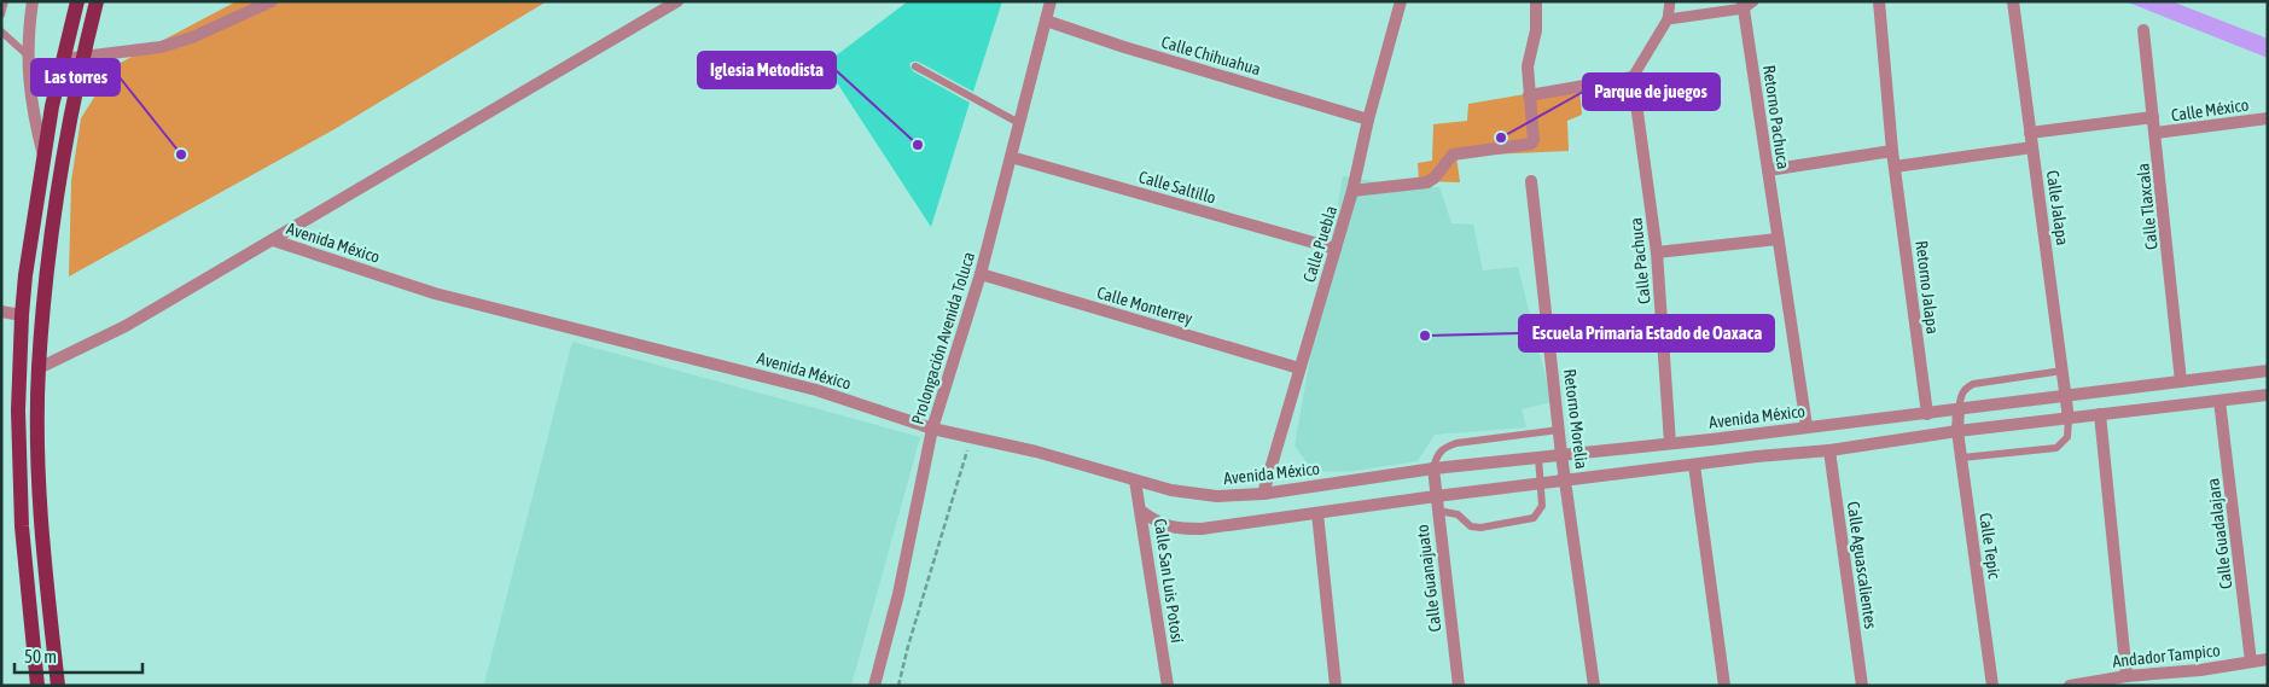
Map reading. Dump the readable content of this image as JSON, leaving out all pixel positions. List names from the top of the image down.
{
  "streets": {
    "street": [
      "Calle Chihuahua",
      "Calle México",
      "Retorno Pachuca",
      "Calle Saltillo",
      "Calle Tlaxcala",
      "Calle Jalapa",
      "Avenida México",
      "Calle Puebla",
      "Calle Pachuca",
      "Retorno Jalapa",
      "Calle Monterrey",
      "Prolongación Avenida Toluca",
      "Retorno Morelia",
      "Calle Guadalajara",
      "Calle Tepic",
      "Calle Aguascalientes",
      "Calle Guanajuato",
      "Calle San Luis Potosí",
      "Andador Tampico"
    ]
  },
  "crossings": [
    ["Calle Chihuahua", "Calle Puebla"],
    ["Calle Chihuahua", "Prolongación Avenida Toluca"],
    ["Calle México", "Calle Tlaxcala"],
    ["Retorno Pachuca", "Avenida México"],
    ["Calle Saltillo", "Calle Puebla"],
    ["Calle Saltillo", "Prolongación Avenida Toluca"],
    ["Calle Tlaxcala", "Avenida México"],
    ["Calle Jalapa", "Avenida México"],
    ["Avenida México", "Calle Puebla"],
    ["Avenida México", "Calle Pachuca"],
    ["Avenida México", "Retorno Jalapa"],
    ["Avenida México", "Prolongación Avenida Toluca"],
    ["Avenida México", "Retorno Morelia"],
    ["Avenida México", "Calle Tepic"],
    ["Avenida México", "Calle Guanajuato"],
    ["Avenida México", "Calle San Luis Potosí"],
    ["Calle Puebla", "Calle Monterrey"],
    ["Calle Monterrey", "Prolongación Avenida Toluca"],
    ["Calle Guadalajara", "Andador Tampico"]
  ],
  "places": [
    "Parque de juegos",
    "Iglesia Metodista",
    "Las torres",
    "Escuela Primaria Estado de Oaxaca"
  ],
  "scale_bar": "50 m"
}
